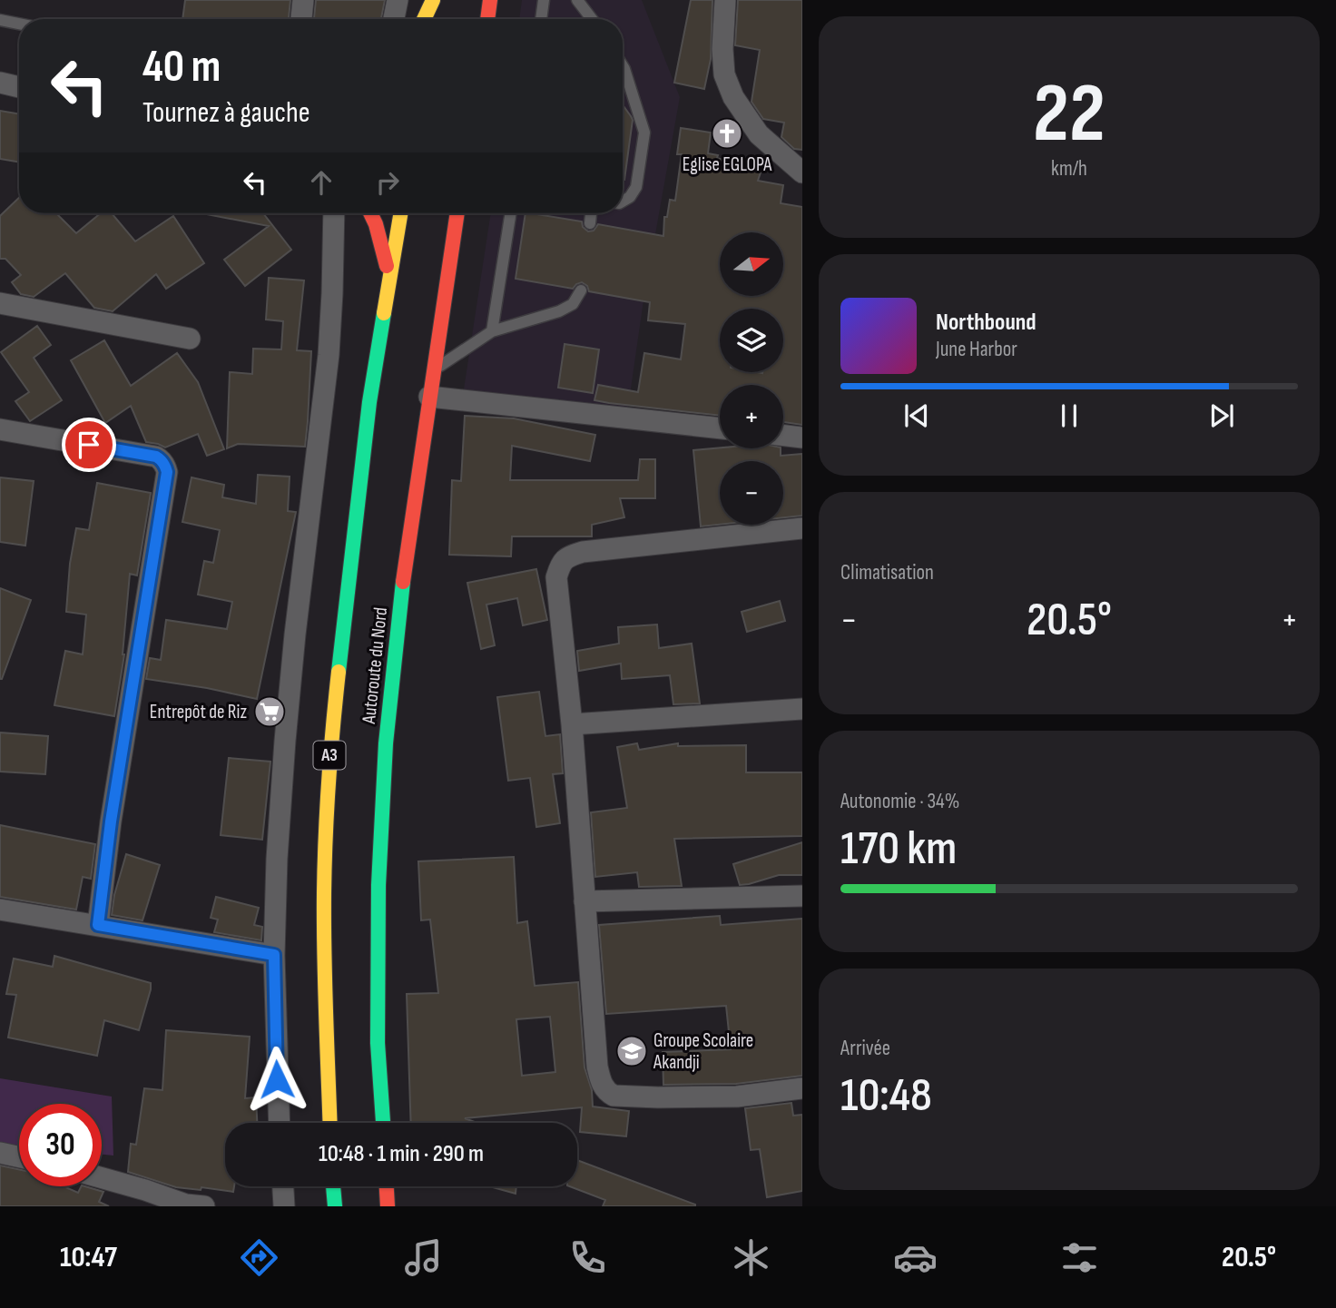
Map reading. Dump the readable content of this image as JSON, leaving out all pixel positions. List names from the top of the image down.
{
  "streets": {
    "highway": ["Autoroute du Nord", "A3"]
  },
  "places": {
    "church": ["Eglise EGLOPA"],
    "supermarket": ["Entrepôt de Riz"],
    "school or university": ["Groupe Scolaire Akandji"]
  },
  "north": "right",
  "page": {
    "tile": [
      ["22", "km/h"],
      "Climatisation",
      ["Autonomie · 34%", "170 km"],
      ["Arrivée", "10:48"]
    ],
    "turn": ["40 m", "Tournez à gauche"],
    "map_buttons": ["+", "−"],
    "song": ["Northbound", "June Harbor"],
    "heat": ["−", "20.5°", "+"],
    "limit": "30",
    "trip": "10:48 · 1 min · 290 m",
    "tabs": ["10:47", "20.5°"]
  }
}
